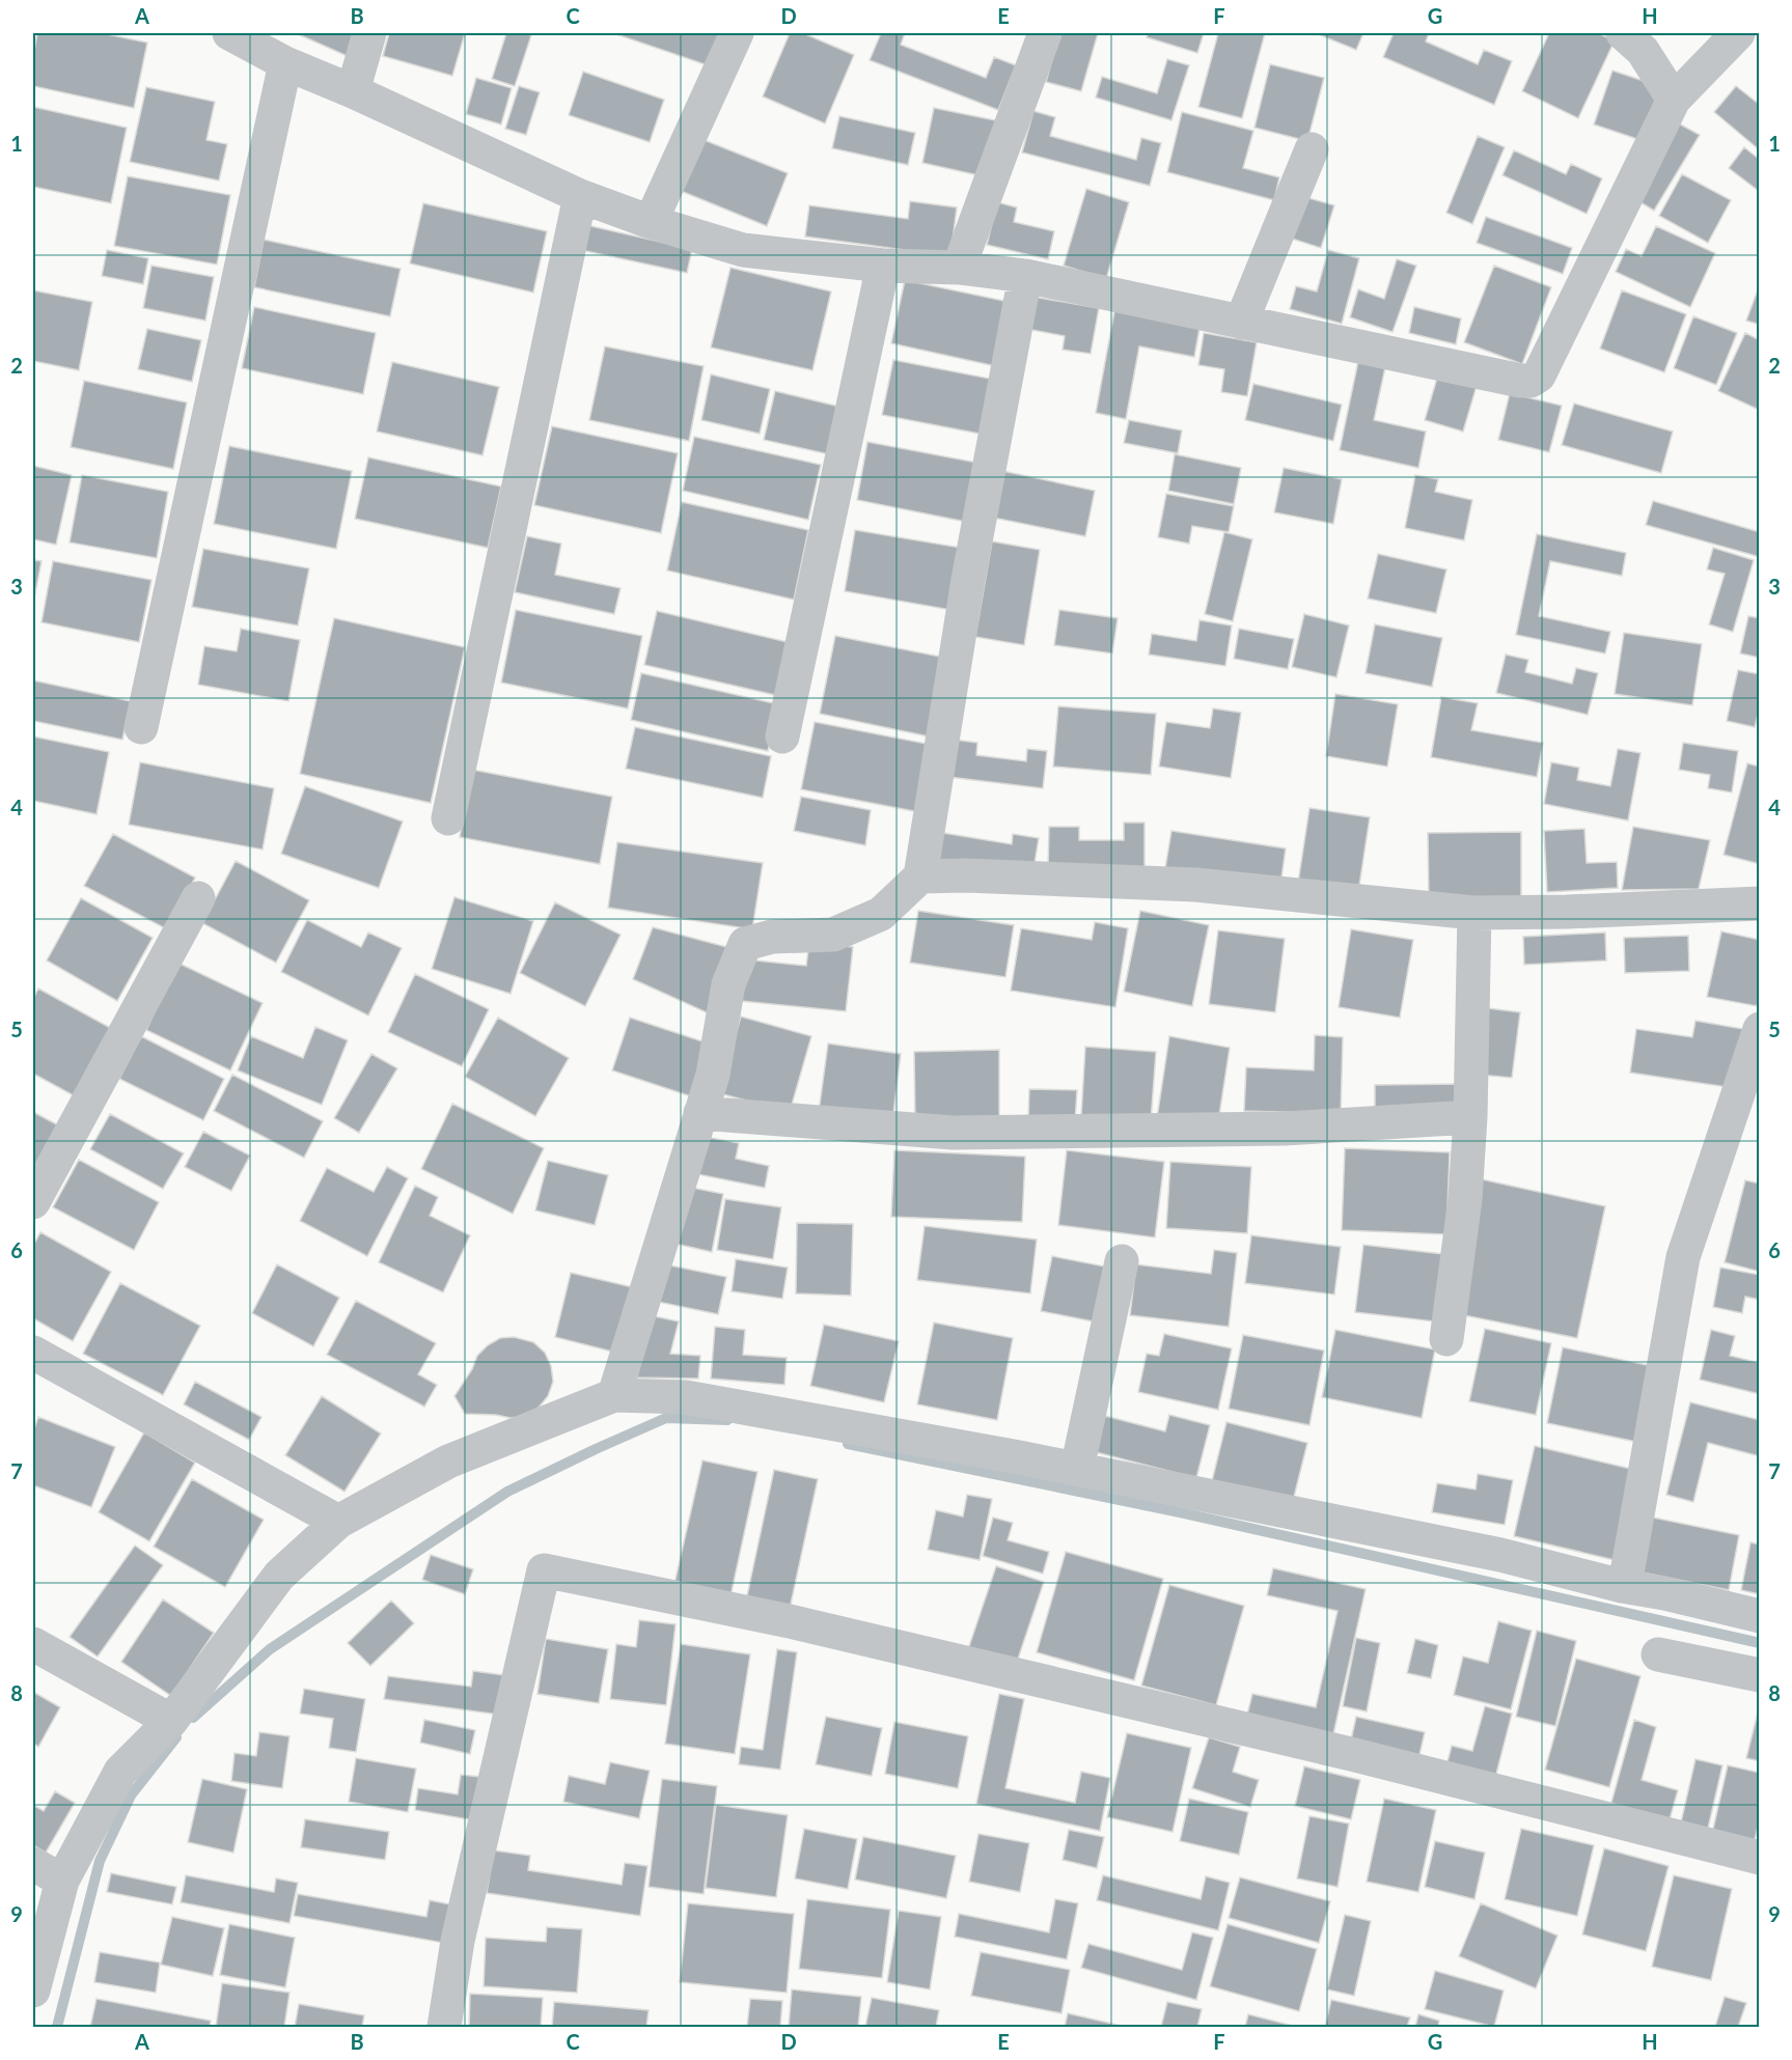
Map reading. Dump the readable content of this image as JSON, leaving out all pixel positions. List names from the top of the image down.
{
  "grid": {
    "columns": [
      "A",
      "B",
      "C",
      "D",
      "E",
      "F",
      "G",
      "H"
    ],
    "rows": [
      "1",
      "2",
      "3",
      "4",
      "5",
      "6",
      "7",
      "8",
      "9"
    ]
  }
}
